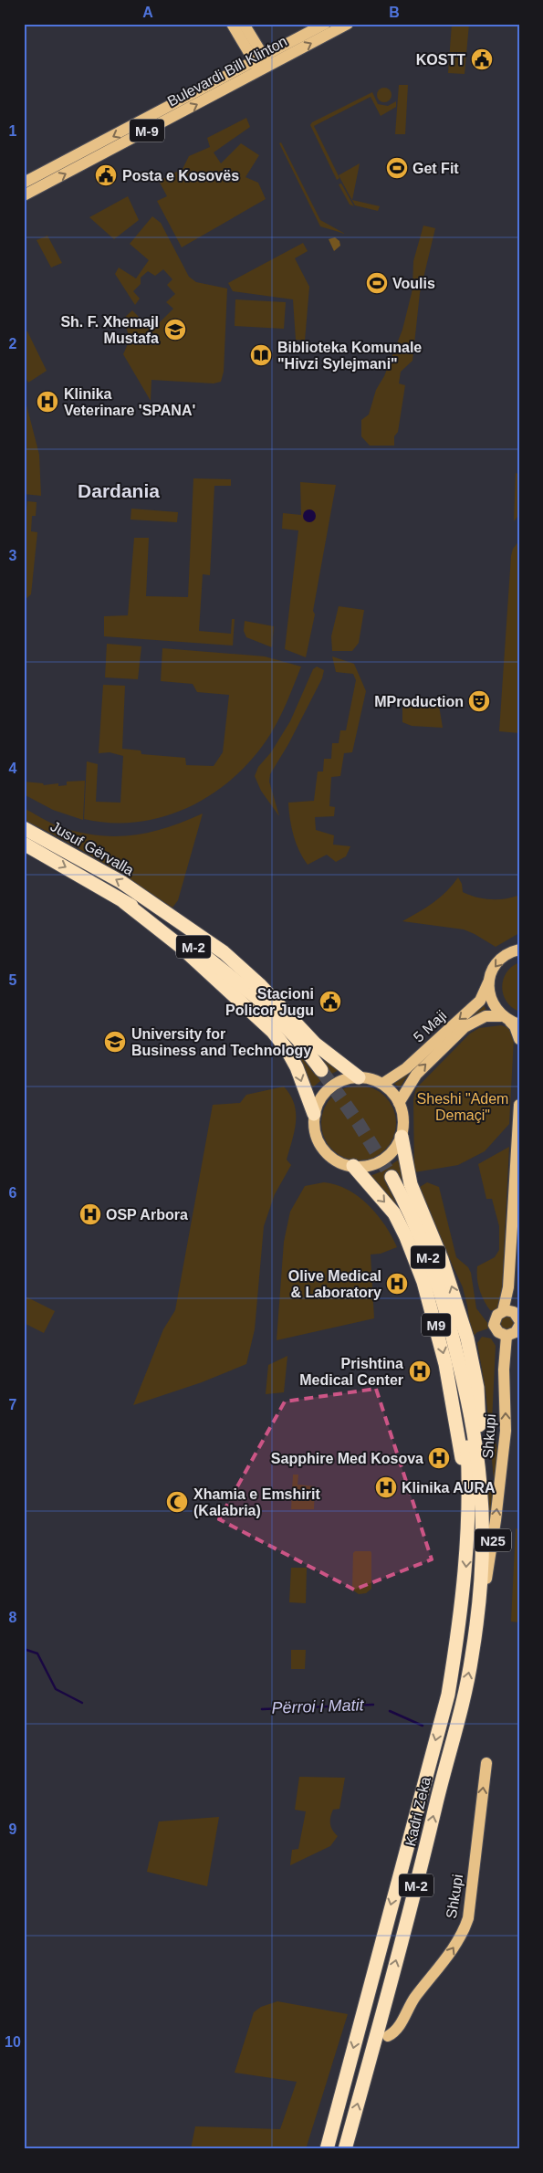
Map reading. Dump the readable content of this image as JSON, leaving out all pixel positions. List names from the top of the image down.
{
  "streets": {
    "highway": [
      "Jusuf Gërvalla",
      "M-2",
      "M9",
      "Kadri Zeka"
    ],
    "main road": [
      "Bulevardi Bill Klinton",
      "M-9",
      "5 Maji",
      "Shkupi",
      "N25"
    ]
  },
  "crossings": [
    ["Jusuf Gërvalla", "M-2"],
    ["M-2", "M9"],
    ["M-2", "Kadri Zeka"],
    ["5 Maji", "M9"],
    ["M9", "Kadri Zeka"],
    ["Shkupi", "Kadri Zeka"]
  ],
  "one_way": ["Shkupi"],
  "districts": ["Dardania"],
  "water": ["Përroi i Matit"],
  "parks": ["Sheshi \"Adem Demaçi\""],
  "places": {
    "public building": ["KOSTT", "Posta e Kosovës", "Stacioni Policor Jugu"],
    "sports": ["Get Fit", "Voulis"],
    "school or university": ["Sh. F. Xhemajl Mustafa", "University for Business and Technology"],
    "library": ["Biblioteka Komunale \"Hivzi Sylejmani\""],
    "hospital": [
      "Klinika Veterinare 'SPANA'",
      "OSP Arbora",
      "Olive Medical & Laboratory",
      "Prishtina Medical Center",
      "Sapphire Med Kosova",
      "Klinika AURA"
    ],
    "theatre": ["MProduction"],
    "mosque": ["Xhamia e Emshirit (Kalabria)"]
  },
  "grid": {
    "columns": ["A", "B"],
    "rows": [
      "1",
      "2",
      "3",
      "4",
      "5",
      "6",
      "7",
      "8",
      "9",
      "10"
    ]
  }
}
